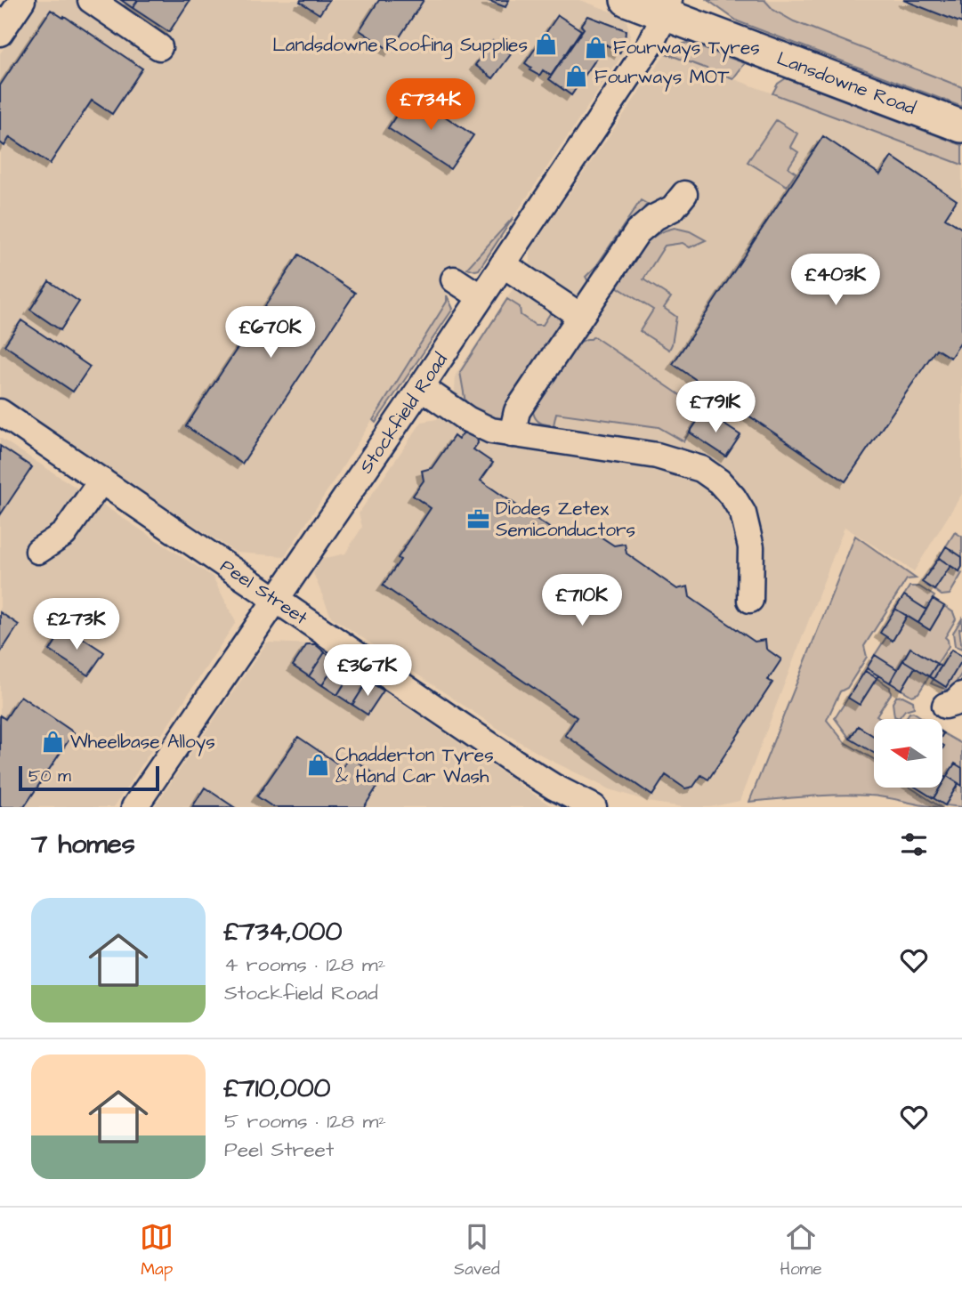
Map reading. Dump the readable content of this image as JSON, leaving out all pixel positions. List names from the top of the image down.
{
  "streets": {
    "main road": ["Lansdowne Road"],
    "street": ["Stockfield Road", "Peel Street"]
  },
  "crossings": [
    ["Lansdowne Road", "Stockfield Road"],
    ["Stockfield Road", "Peel Street"]
  ],
  "places": {
    "shop": [
      "Landsdowne Roofing Supplies",
      "Fourways Tyres",
      "Fourways MOT",
      "Wheelbase Alloys",
      "Chadderton Tyres & Hand Car Wash"
    ],
    "office": ["Diodes Zetex Semiconductors"]
  },
  "scale_bar": "50 m",
  "north": "left",
  "page": {
    "price": [
      "£734K",
      "£403K",
      "£670K",
      "£791K",
      "£710K",
      "£273K",
      "£367K"
    ],
    "scale": "50 m",
    "heading": "7 homes",
    "list": [
      {
        "name": "£734,000",
        "note": "4 rooms · 128 m² · Stockfield Road"
      },
      {
        "name": "£710,000",
        "note": "5 rooms · 128 m² · Peel Street"
      }
    ],
    "tabs": ["Map", "Saved", "Home"]
  }
}
